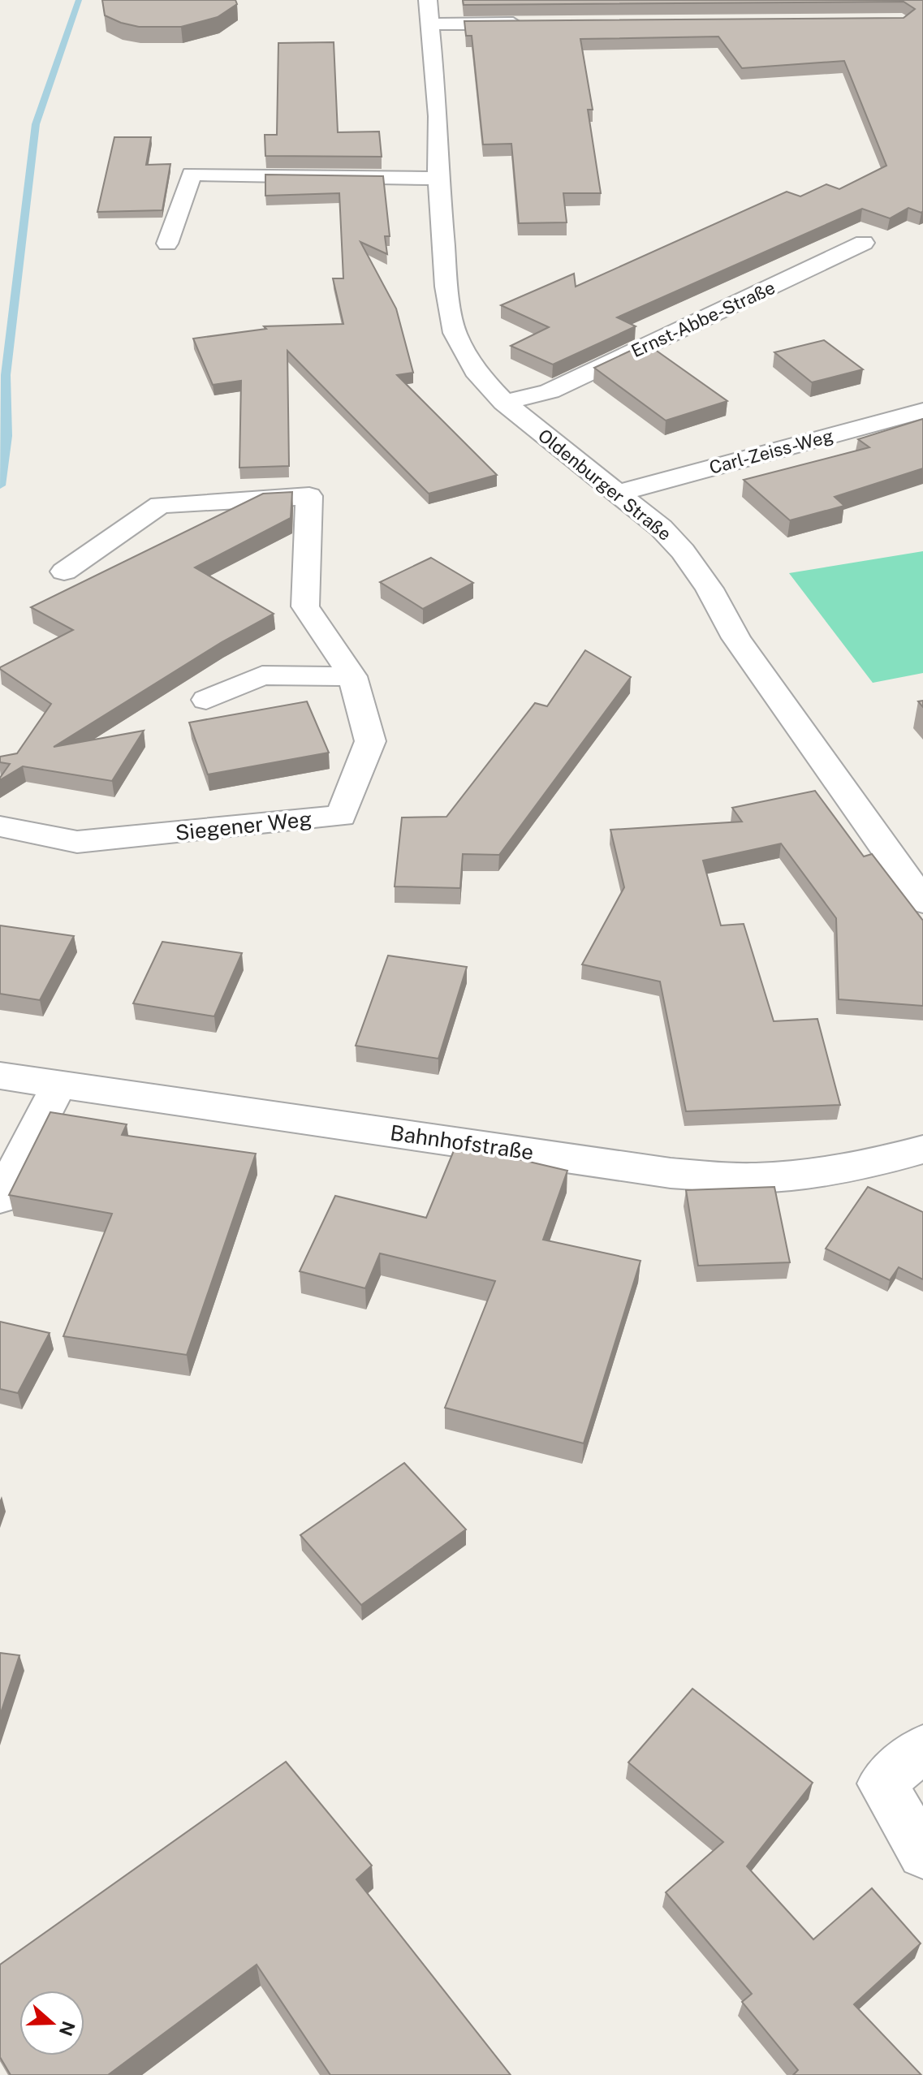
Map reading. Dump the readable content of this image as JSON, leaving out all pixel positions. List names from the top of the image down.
{
  "streets": {
    "street": [
      "Ernst-Abbe-Straße",
      "Carl-Zeiss-Weg",
      "Oldenburger Straße",
      "Siegener Weg",
      "Bahnhofstraße"
    ]
  },
  "crossings": [
    ["Ernst-Abbe-Straße", "Oldenburger Straße"],
    ["Carl-Zeiss-Weg", "Oldenburger Straße"]
  ],
  "north": "right"
}
